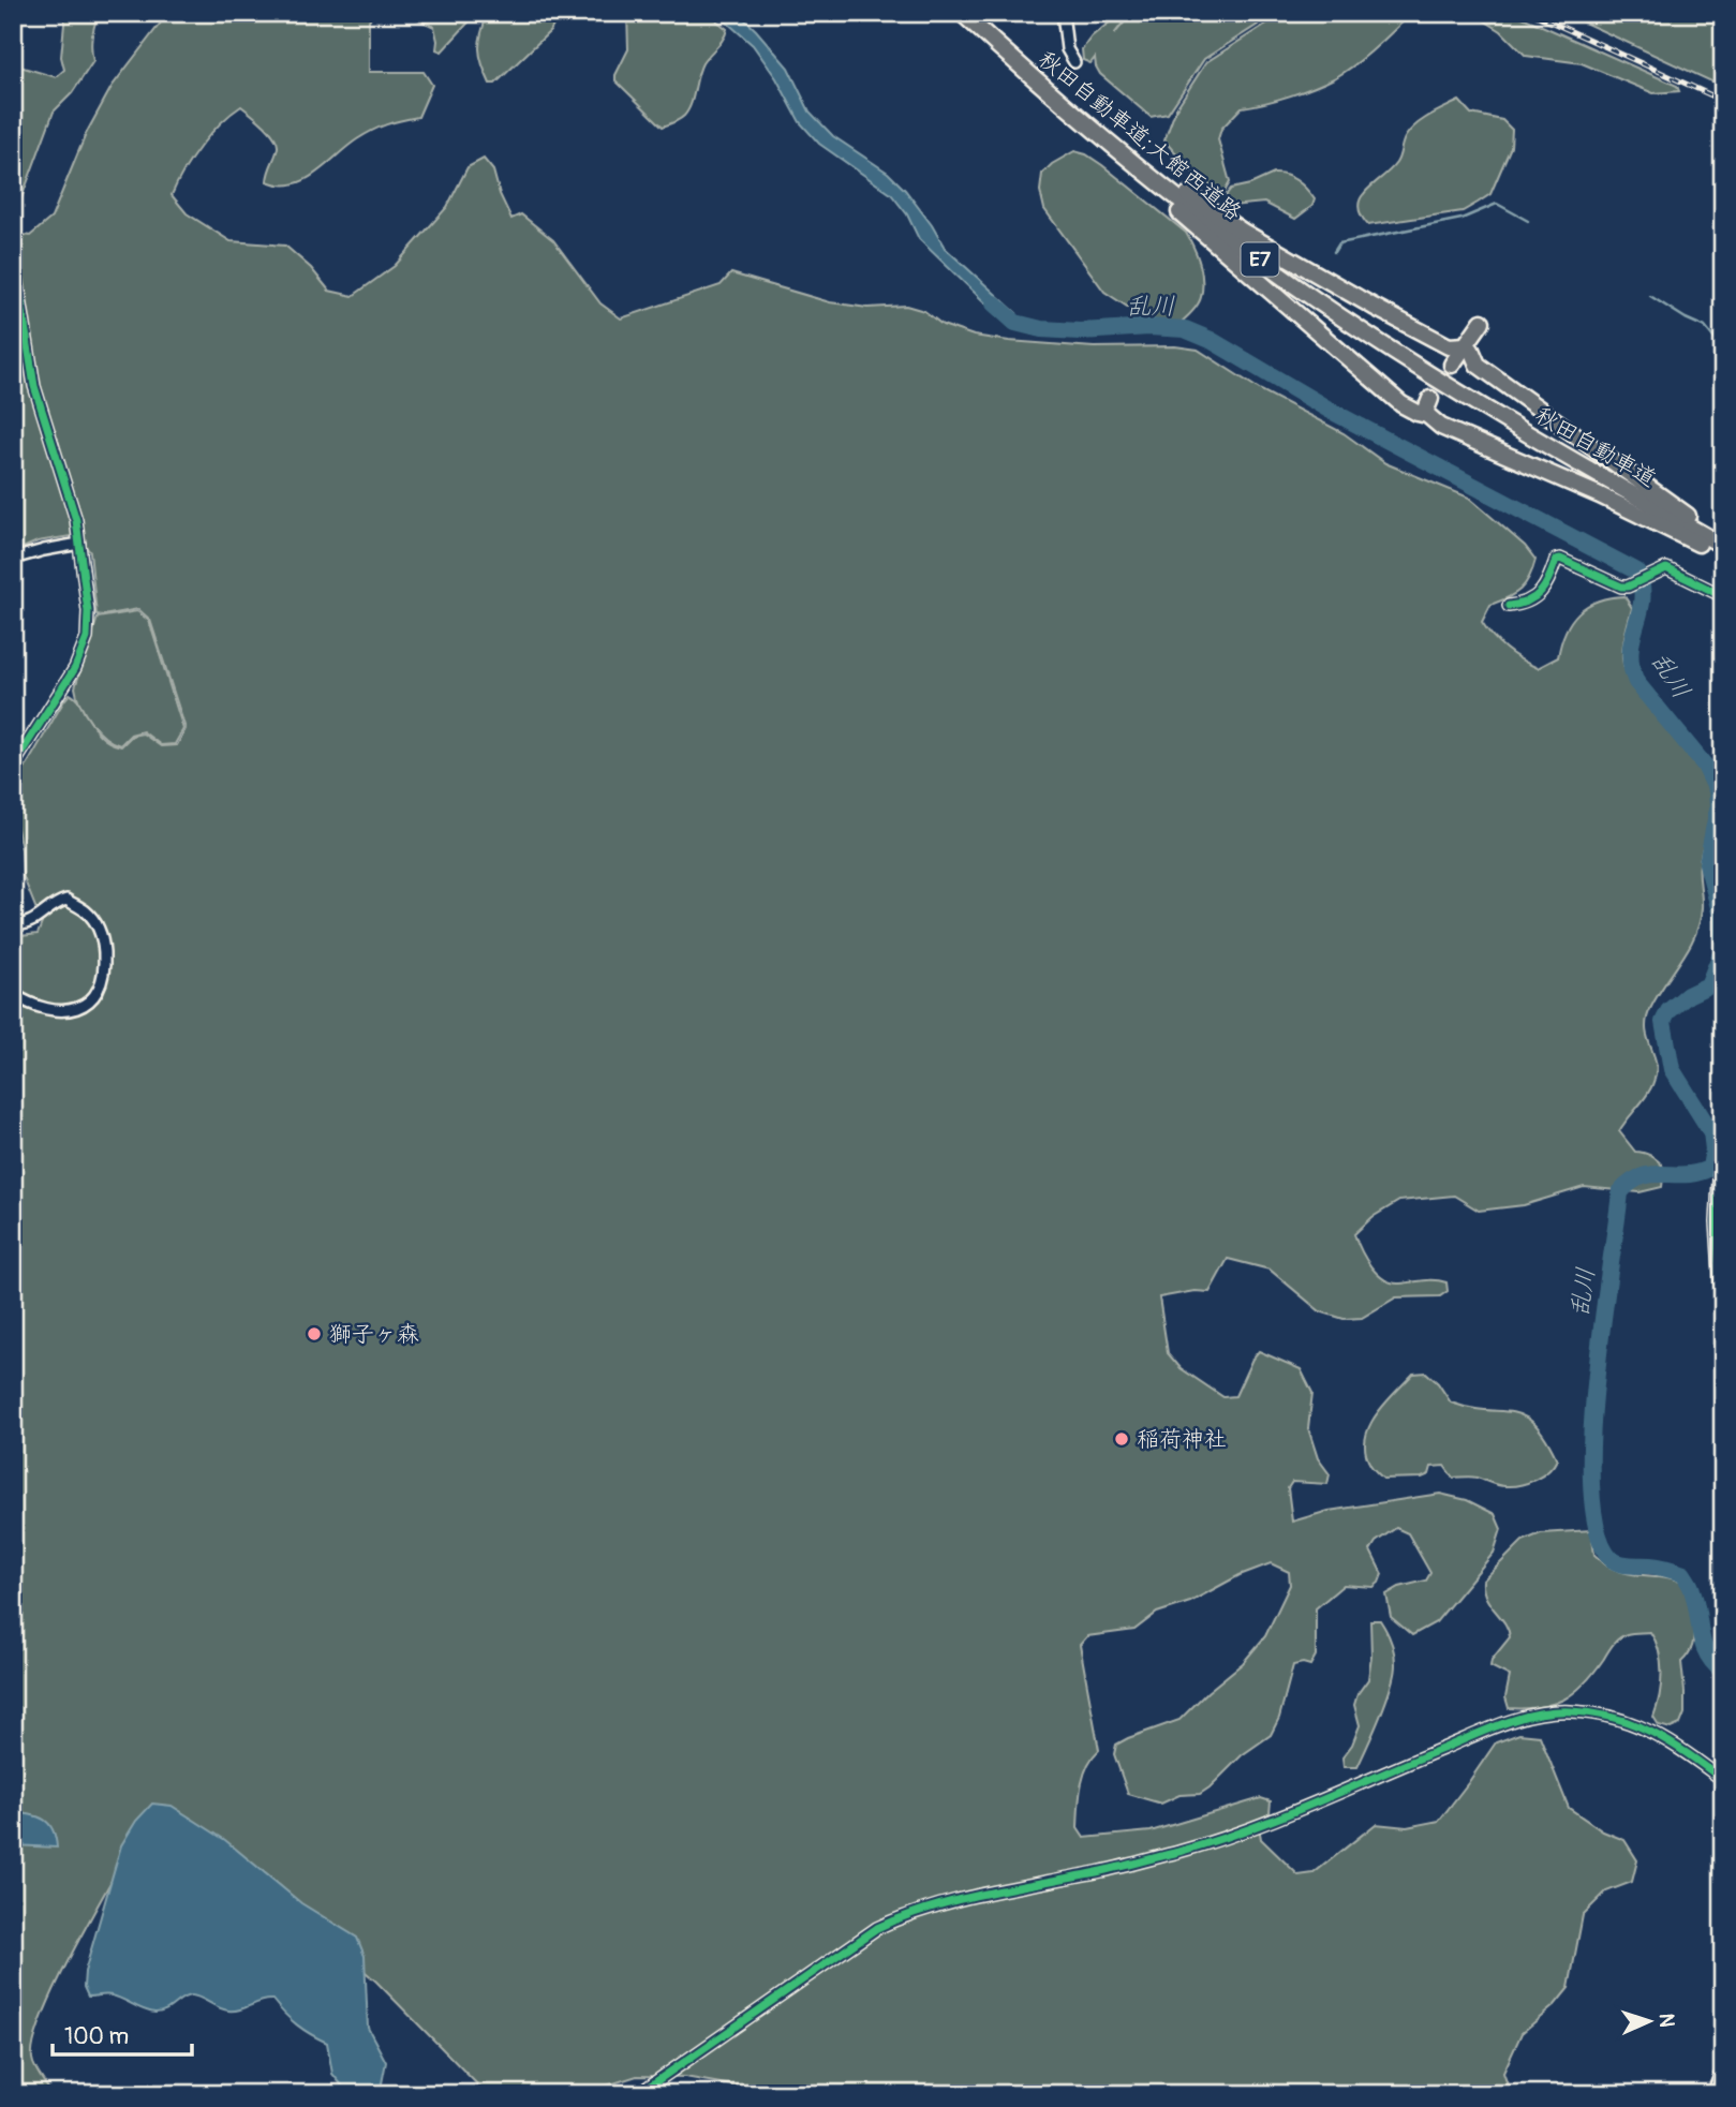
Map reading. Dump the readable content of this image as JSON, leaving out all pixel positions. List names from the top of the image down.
{
  "streets": {
    "highway": ["秋田自動車道;大館西道路", "E7", "秋田自動車道"]
  },
  "crossings": [
    ["秋田自動車道;大館西道路", "秋田自動車道"]
  ],
  "water": ["乱川"],
  "places": ["獅子ヶ森", "稲荷神社"],
  "scale_bar": "100 m",
  "north": "right"
}
